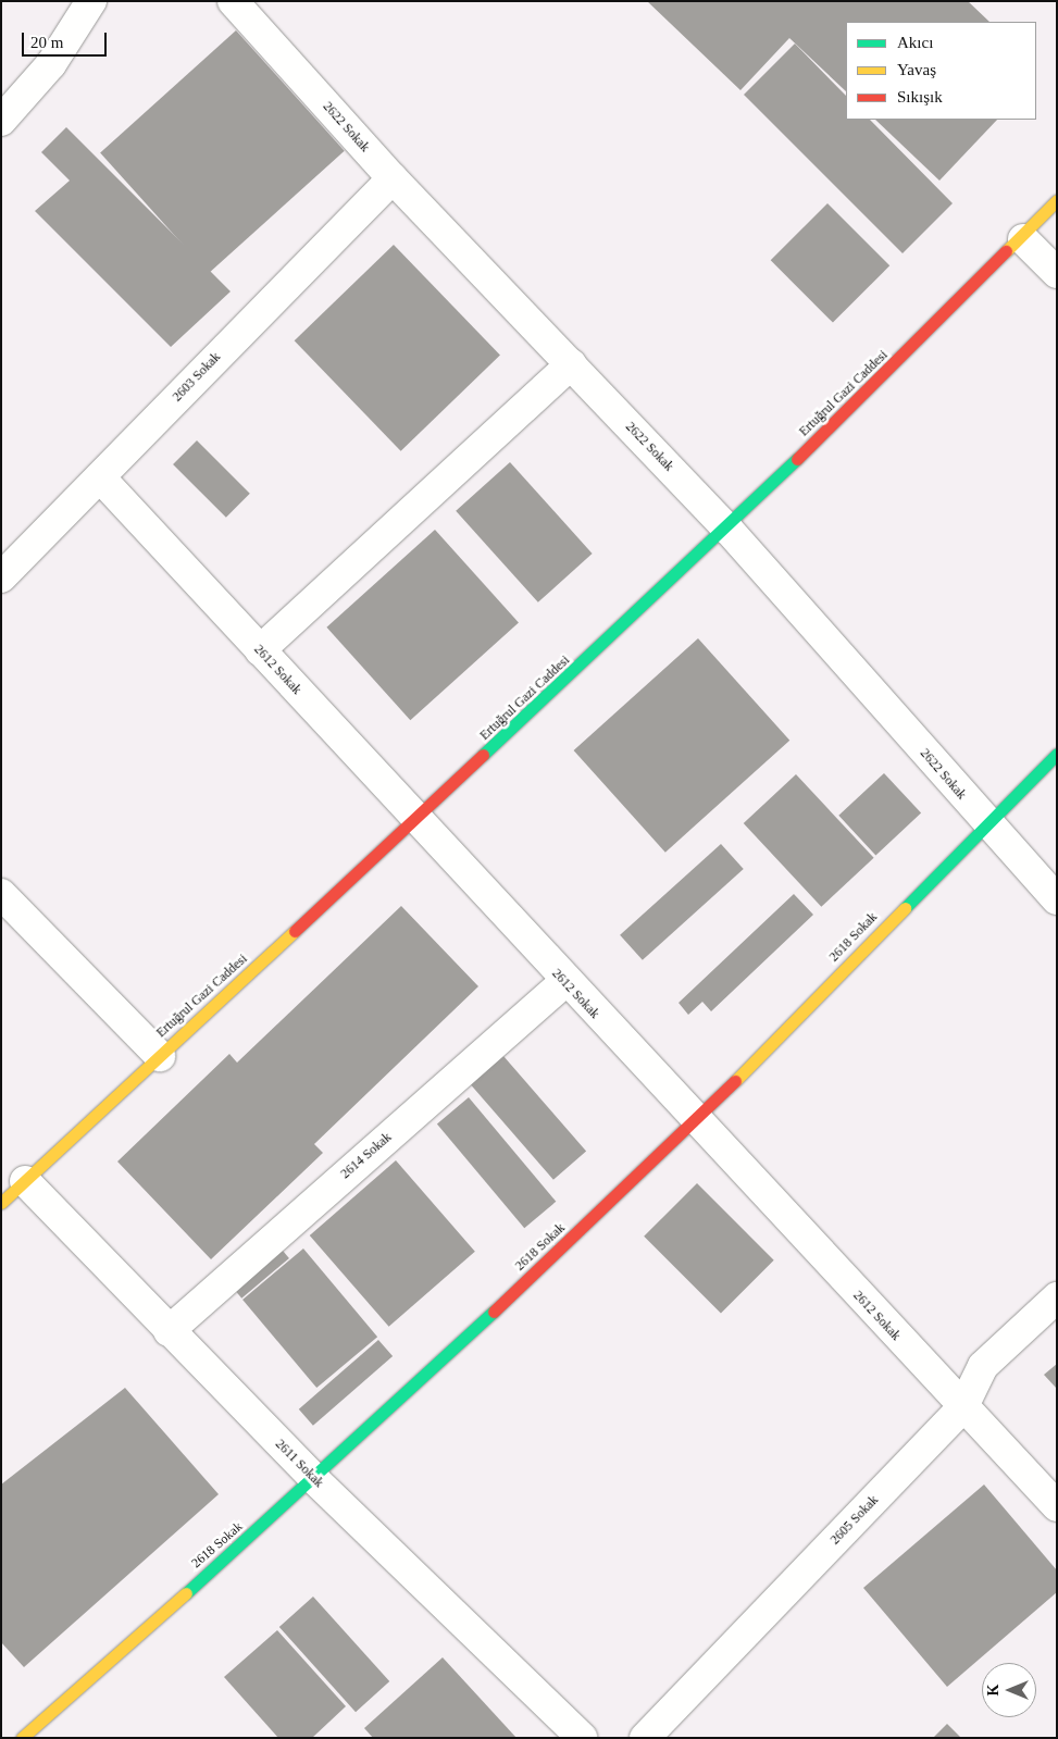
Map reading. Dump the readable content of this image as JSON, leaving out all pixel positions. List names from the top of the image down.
{
  "streets": {
    "main road": ["Ertuğrul Gazi Caddesi", "2618 Sokak"],
    "street": [
      "2622 Sokak",
      "2603 Sokak",
      "2612 Sokak",
      "2614 Sokak",
      "2611 Sokak",
      "2605 Sokak"
    ]
  },
  "crossings": [
    ["2622 Sokak", "2603 Sokak"],
    ["2622 Sokak", "Ertuğrul Gazi Caddesi"],
    ["2622 Sokak", "2618 Sokak"],
    ["2603 Sokak", "2612 Sokak"],
    ["Ertuğrul Gazi Caddesi", "2612 Sokak"],
    ["Ertuğrul Gazi Caddesi", "2611 Sokak"],
    ["2612 Sokak", "2618 Sokak"],
    ["2612 Sokak", "2614 Sokak"],
    ["2612 Sokak", "2605 Sokak"],
    ["2618 Sokak", "2611 Sokak"],
    ["2614 Sokak", "2611 Sokak"]
  ],
  "legend": ["Akıcı", "Yavaş", "Sıkışık"],
  "scale_bar": "20 m",
  "north": "left"
}
